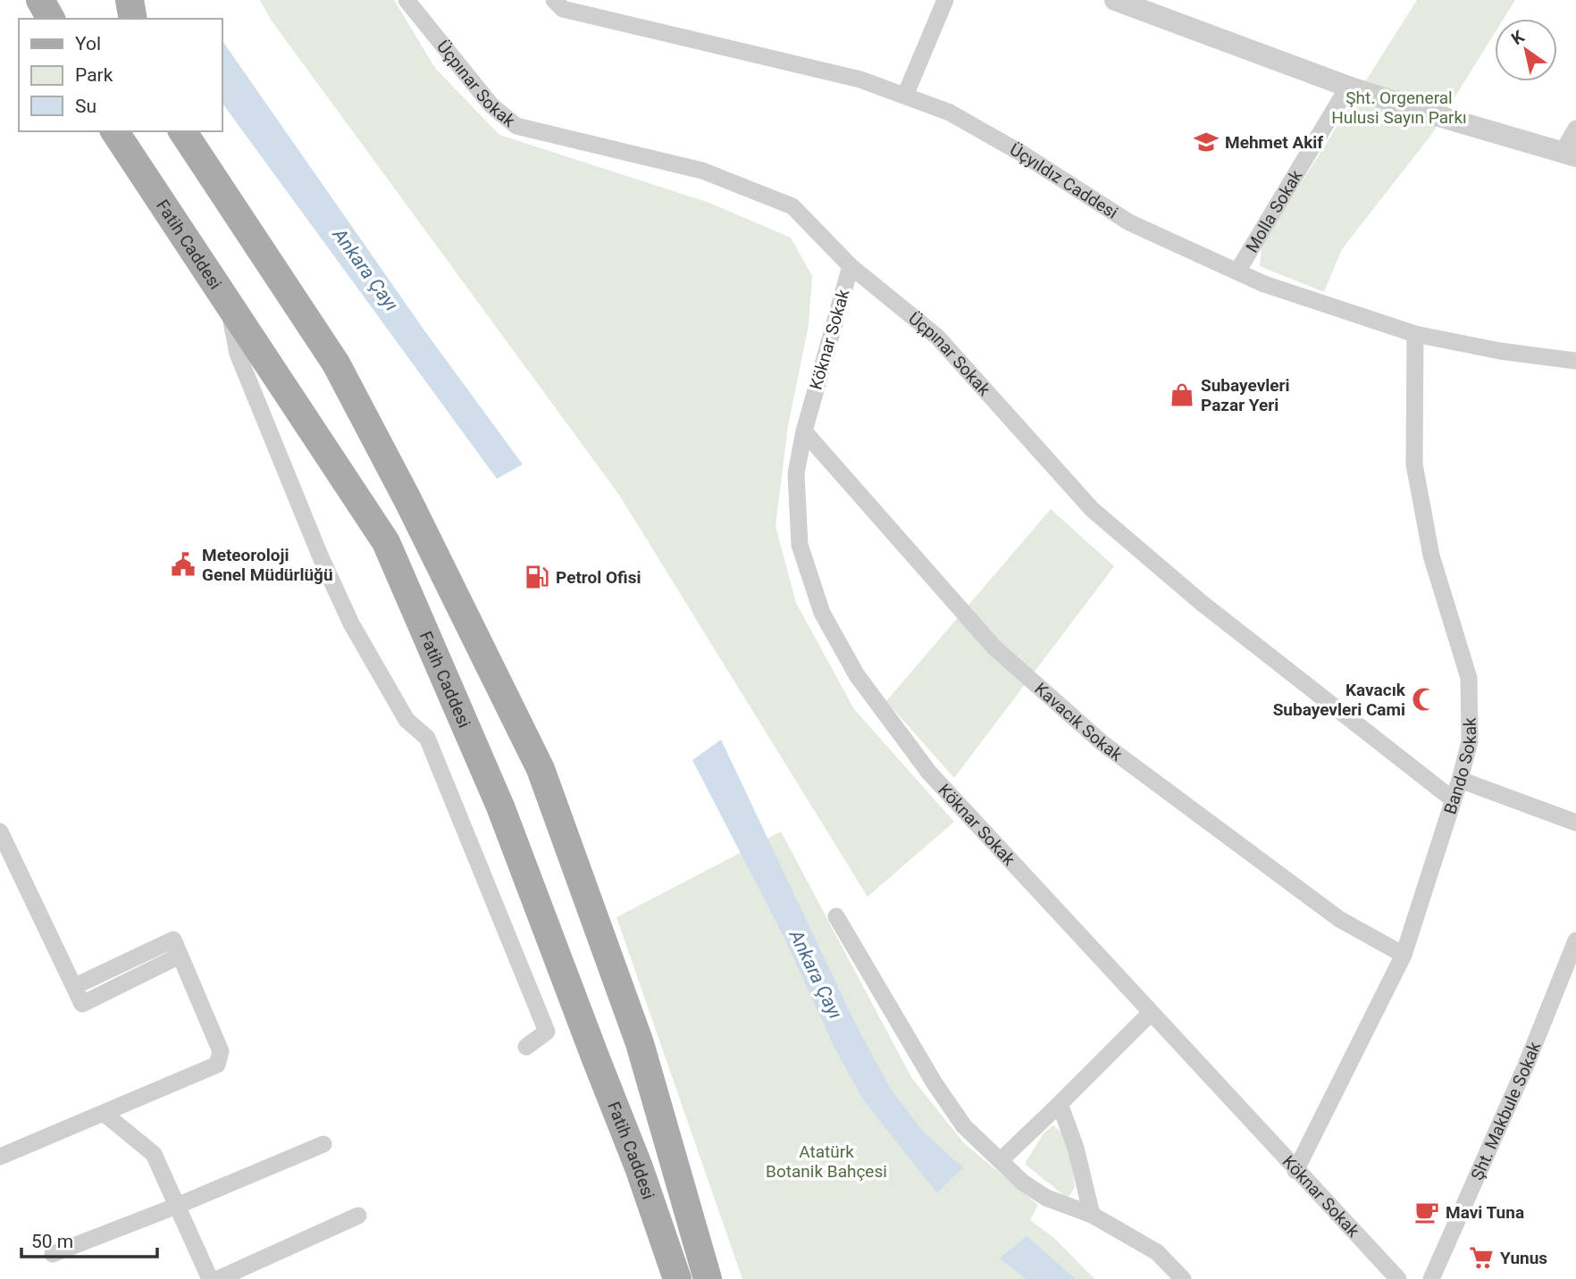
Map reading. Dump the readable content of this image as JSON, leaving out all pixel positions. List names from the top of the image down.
{
  "streets": {
    "main road": ["Fatih Caddesi"],
    "street": [
      "Üçpınar Sokak",
      "Üçyıldız Caddesi",
      "Molla Sokak",
      "Köknar Sokak",
      "Kavacık Sokak",
      "Bando Sokak",
      "Şht. Makbule Sokak"
    ]
  },
  "crossings": [
    ["Üçpınar Sokak", "Köknar Sokak"],
    ["Üçpınar Sokak", "Bando Sokak"],
    ["Üçyıldız Caddesi", "Molla Sokak"],
    ["Üçyıldız Caddesi", "Bando Sokak"],
    ["Köknar Sokak", "Kavacık Sokak"],
    ["Köknar Sokak", "Bando Sokak"],
    ["Kavacık Sokak", "Bando Sokak"]
  ],
  "water": ["Ankara Çayı"],
  "parks": ["Şht. Orgeneral Hulusi Sayın Parkı", "Atatürk Botanik Bahçesi"],
  "places": {
    "school or university": ["Mehmet Akif"],
    "shop": ["Subayevleri Pazar Yeri"],
    "public building": ["Meteoroloji Genel Müdürlüğü"],
    "fuel station": ["Petrol Ofisi"],
    "mosque": ["Kavacık Subayevleri Cami"],
    "cafe": ["Mavi Tuna"],
    "supermarket": ["Yunus"]
  },
  "legend": ["Yol", "Park", "Su"],
  "scale_bar": "50 m",
  "north": "top left"
}
